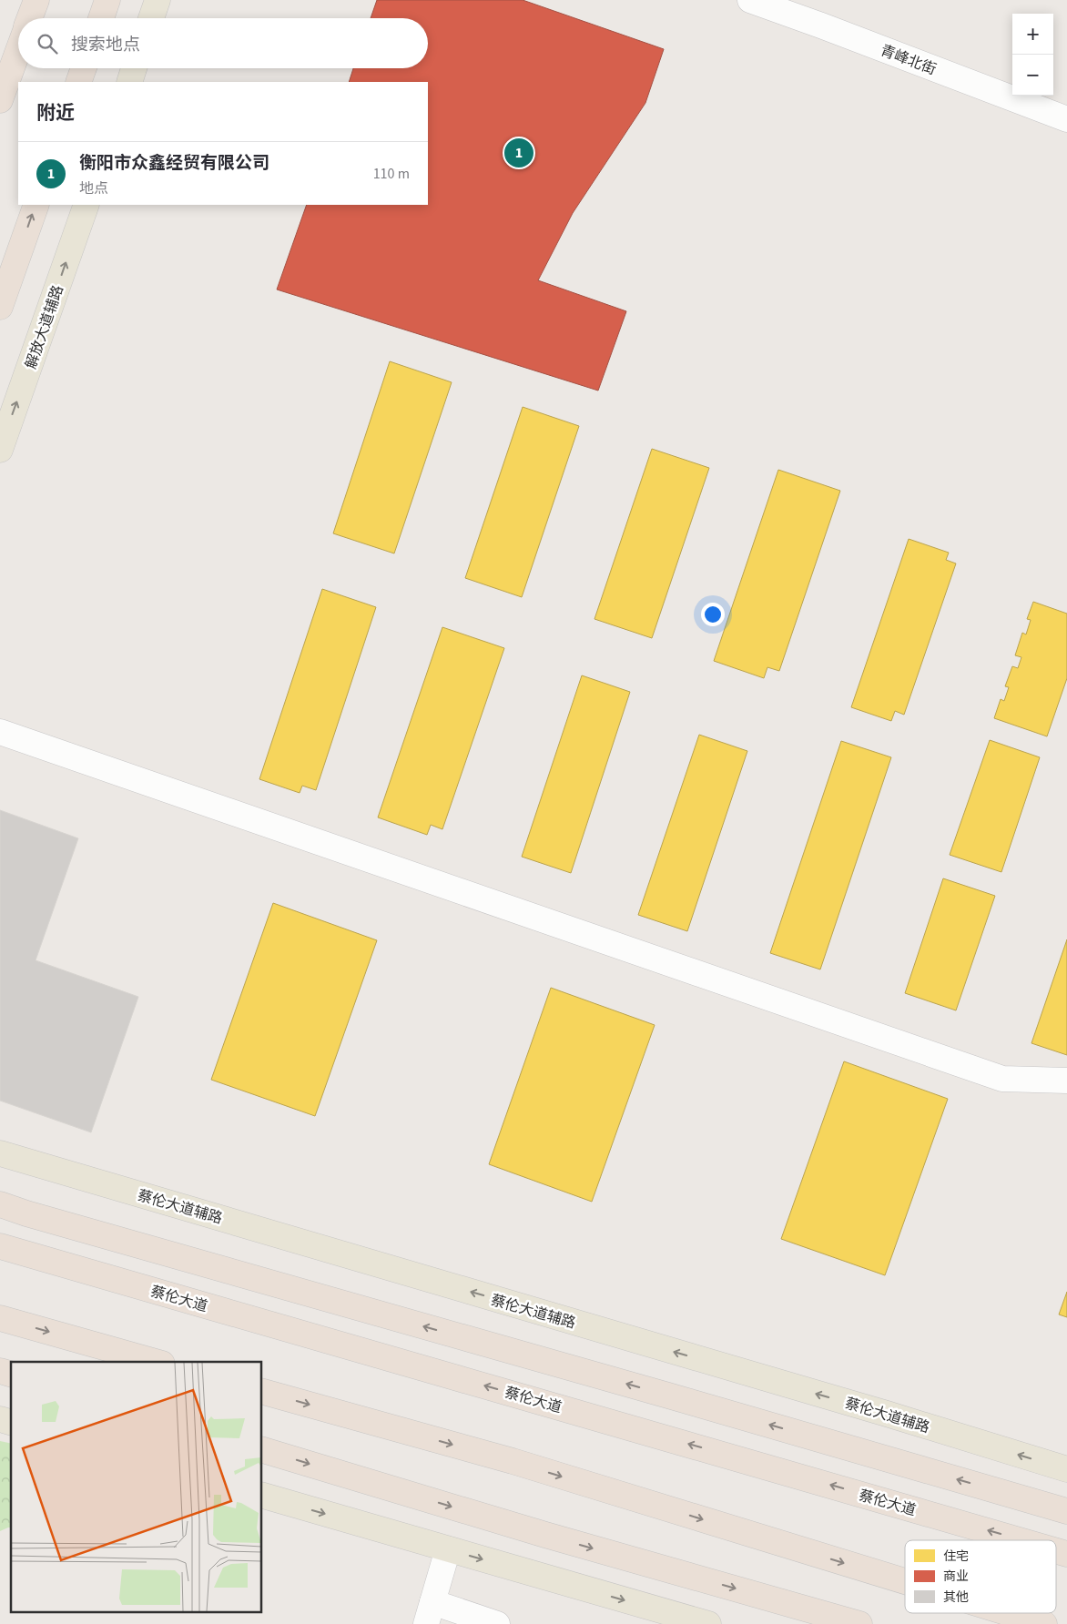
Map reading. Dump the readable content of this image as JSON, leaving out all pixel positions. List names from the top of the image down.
{
  "streets": {
    "highway": ["蔡伦大道"],
    "main road": ["解放大道辅路", "蔡伦大道辅路"],
    "street": ["青峰北街"]
  },
  "one_way": ["解放大道辅路", "蔡伦大道辅路"],
  "legend": ["住宅", "商业", "其他"],
  "page": {
    "map_buttons": ["+", "−"],
    "search": "搜索地点",
    "heading": "附近",
    "pins": "1",
    "list": [
      {
        "mark": "1",
        "name": "衡阳市众鑫经贸有限公司",
        "note": "地点",
        "value": "110 m"
      }
    ]
  }
}
